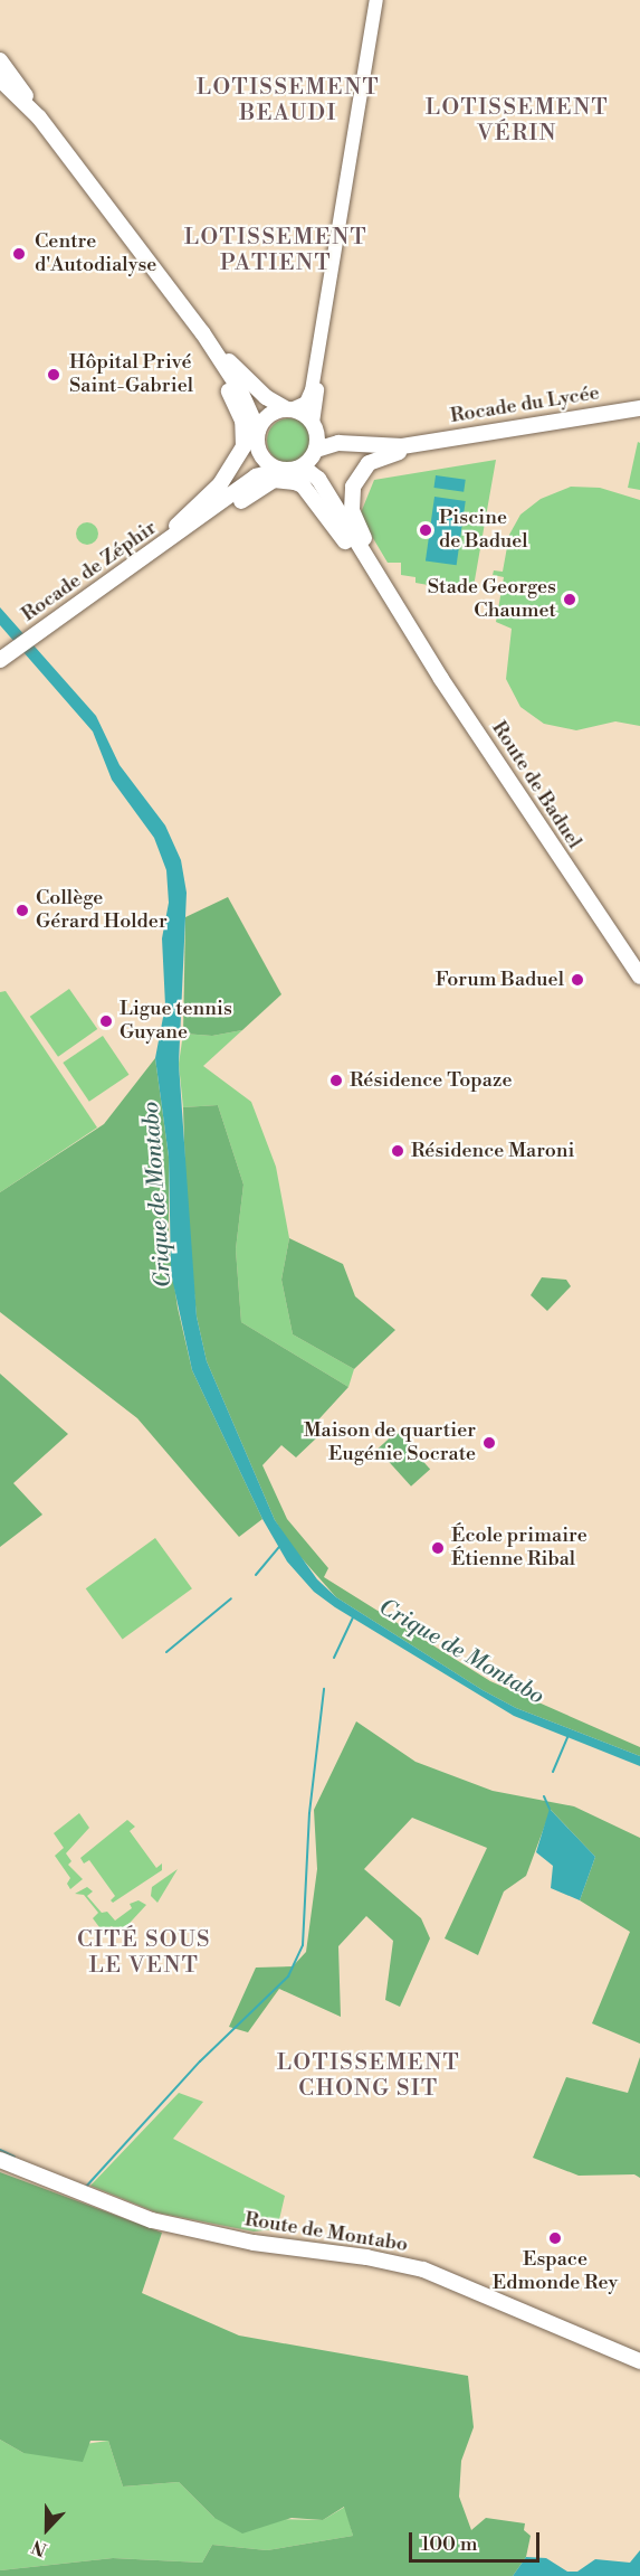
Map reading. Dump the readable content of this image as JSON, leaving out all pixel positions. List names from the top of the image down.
{
  "streets": {
    "main road": [
      "Rocade du Lycée",
      "Rocade de Zéphir",
      "Route de Baduel",
      "Route de Montabo"
    ]
  },
  "crossings": [
    ["Rocade du Lycée", "Rocade de Zéphir"],
    ["Rocade du Lycée", "Route de Baduel"],
    ["Rocade de Zéphir", "Route de Baduel"]
  ],
  "districts": [
    "LOTISSEMENT BEAUDI",
    "LOTISSEMENT VÉRIN",
    "LOTISSEMENT PATIENT",
    "CITÉ SOUS LE VENT",
    "LOTISSEMENT CHONG SIT"
  ],
  "water": ["Crique de Montabo"],
  "places": [
    "Centre d'Autodialyse",
    "Hôpital Privé Saint-Gabriel",
    "Piscine de Baduel",
    "Stade Georges Chaumet",
    "Collège Gérard Holder",
    "Forum Baduel",
    "Ligue tennis Guyane",
    "Résidence Topaze",
    "Résidence Maroni",
    "Maison de quartier Eugénie Socrate",
    "École primaire Étienne Ribal",
    "Espace Edmonde Rey"
  ],
  "scale_bar": "100 m",
  "north": "bottom"
}
